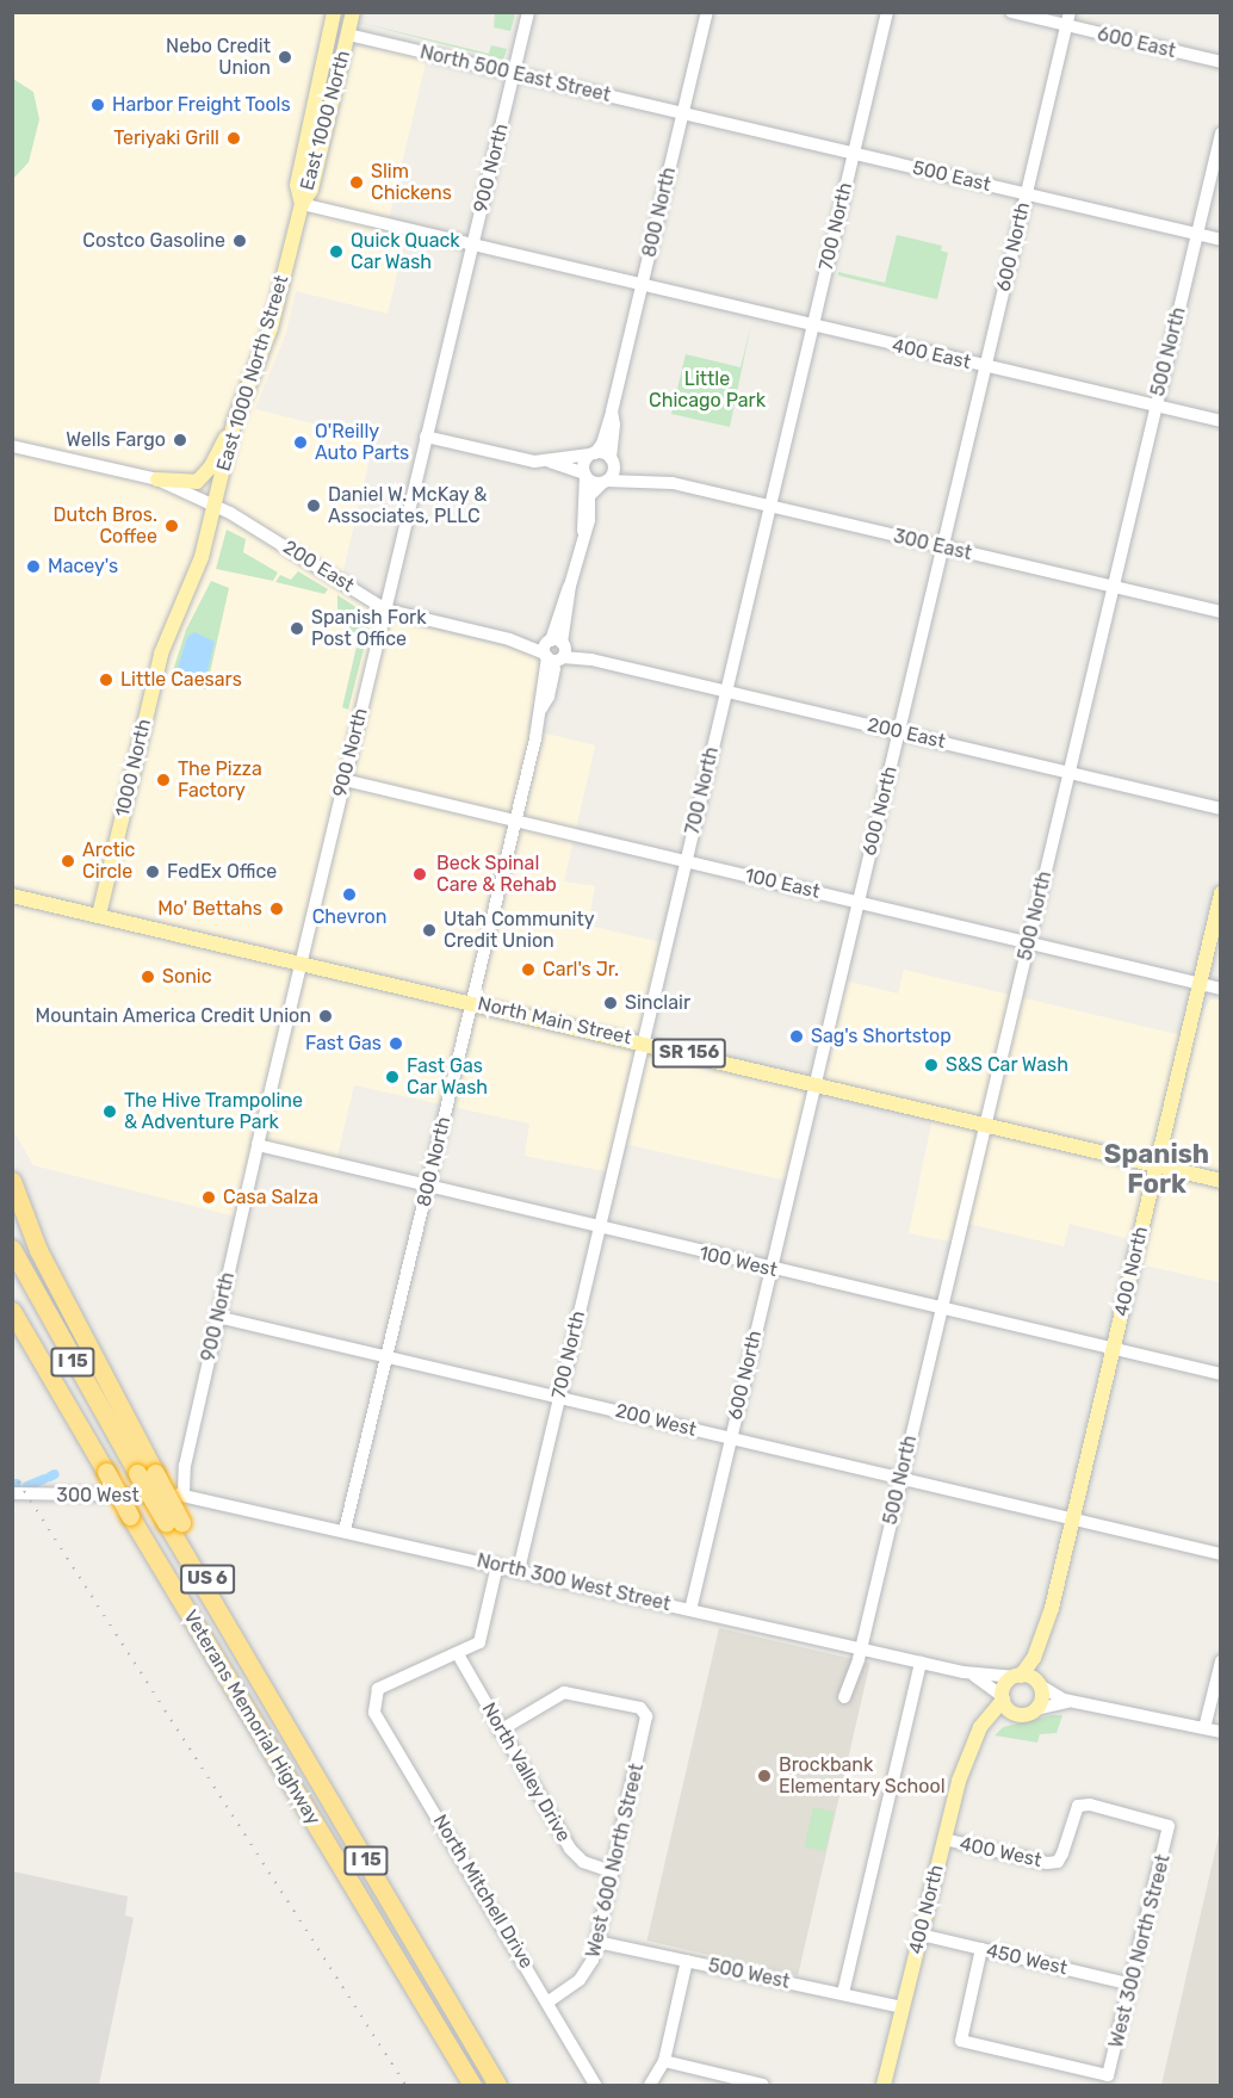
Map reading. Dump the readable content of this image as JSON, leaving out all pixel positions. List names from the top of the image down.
{
  "streets": {
    "highway": ["I 15", "Veterans Memorial Highway"],
    "main road": [
      "East 1000 North",
      "East 1000 North Street",
      "1000 North",
      "North Main Street",
      "SR 156",
      "400 North"
    ],
    "street": [
      "600 East",
      "North 500 East Street",
      "900 North",
      "500 East",
      "800 North",
      "700 North",
      "600 North",
      "500 North",
      "400 East",
      "300 East",
      "200 East",
      "100 East",
      "100 West",
      "200 West",
      "300 West",
      "North 300 West Street",
      "North Valley Drive",
      "400 West",
      "West 600 North Street",
      "North Mitchell Drive",
      "West 300 North Street",
      "450 West",
      "500 West"
    ]
  },
  "crossings": [
    ["600 East", "600 North"],
    ["North 500 East Street", "East 1000 North"],
    ["North 500 East Street", "900 North"],
    ["North 500 East Street", "500 East"],
    ["North 500 East Street", "800 North"],
    ["East 1000 North", "400 East"],
    ["East 1000 North", "East 1000 North Street"],
    ["900 North", "400 East"],
    ["900 North", "200 East"],
    ["900 North", "100 East"],
    ["900 North", "North Main Street"],
    ["900 North", "100 West"],
    ["900 North", "200 West"],
    ["900 North", "300 West"],
    ["900 North", "North 300 West Street"],
    ["500 East", "800 North"],
    ["500 East", "700 North"],
    ["500 East", "600 North"],
    ["500 East", "500 North"],
    ["800 North", "400 East"],
    ["800 North", "300 East"],
    ["800 North", "200 East"],
    ["800 North", "100 East"],
    ["800 North", "North Main Street"],
    ["800 North", "100 West"],
    ["800 North", "200 West"],
    ["800 North", "North 300 West Street"],
    ["700 North", "400 East"],
    ["700 North", "300 East"],
    ["700 North", "200 East"],
    ["700 North", "100 East"],
    ["700 North", "North Main Street"],
    ["700 North", "100 West"],
    ["700 North", "200 West"],
    ["700 North", "North 300 West Street"],
    ["600 North", "400 East"],
    ["600 North", "300 East"],
    ["600 North", "200 East"],
    ["600 North", "100 East"],
    ["600 North", "North Main Street"],
    ["600 North", "100 West"],
    ["600 North", "200 West"],
    ["600 North", "North 300 West Street"],
    ["500 North", "400 East"],
    ["500 North", "300 East"],
    ["500 North", "200 East"],
    ["500 North", "100 East"],
    ["500 North", "North Main Street"],
    ["500 North", "100 West"],
    ["500 North", "200 West"],
    ["500 North", "North 300 West Street"],
    ["400 East", "East 1000 North Street"],
    ["East 1000 North Street", "200 East"],
    ["East 1000 North Street", "1000 North"],
    ["1000 North", "North Main Street"],
    ["100 East", "400 North"],
    ["North Main Street", "400 North"],
    ["100 West", "400 North"],
    ["400 North", "200 West"],
    ["400 North", "400 West"],
    ["400 North", "450 West"],
    ["400 North", "500 West"],
    ["300 West", "North 300 West Street"],
    ["North Valley Drive", "West 600 North Street"],
    ["North Valley Drive", "North Mitchell Drive"],
    ["400 West", "West 300 North Street"],
    ["West 600 North Street", "North Mitchell Drive"],
    ["West 600 North Street", "500 West"],
    ["West 300 North Street", "450 West"]
  ],
  "districts": ["Spanish Fork"],
  "parks": ["Little Chicago Park"],
  "places": [
    "Nebo Credit Union",
    "Harbor Freight Tools",
    "Teriyaki Grill",
    "Slim Chickens",
    "Costco Gasoline",
    "Quick Quack Car Wash",
    "Wells Fargo",
    "O'Reilly Auto Parts",
    "Daniel W. McKay & Associates, PLLC",
    "Dutch Bros. Coffee",
    "Macey's",
    "Spanish Fork Post Office",
    "Little Caesars",
    "The Pizza Factory",
    "Arctic Circle",
    "FedEx Office",
    "Beck Spinal Care & Rehab",
    "Chevron",
    "Mo' Bettahs",
    "Utah Community Credit Union",
    "Carl's Jr.",
    "Sonic",
    "Sinclair",
    "Mountain America Credit Union",
    "Sag's Shortstop",
    "Fast Gas",
    "S&S Car Wash",
    "Fast Gas Car Wash",
    "The Hive Trampoline & Adventure Park",
    "Casa Salza",
    "Brockbank Elementary School"
  ]
}
